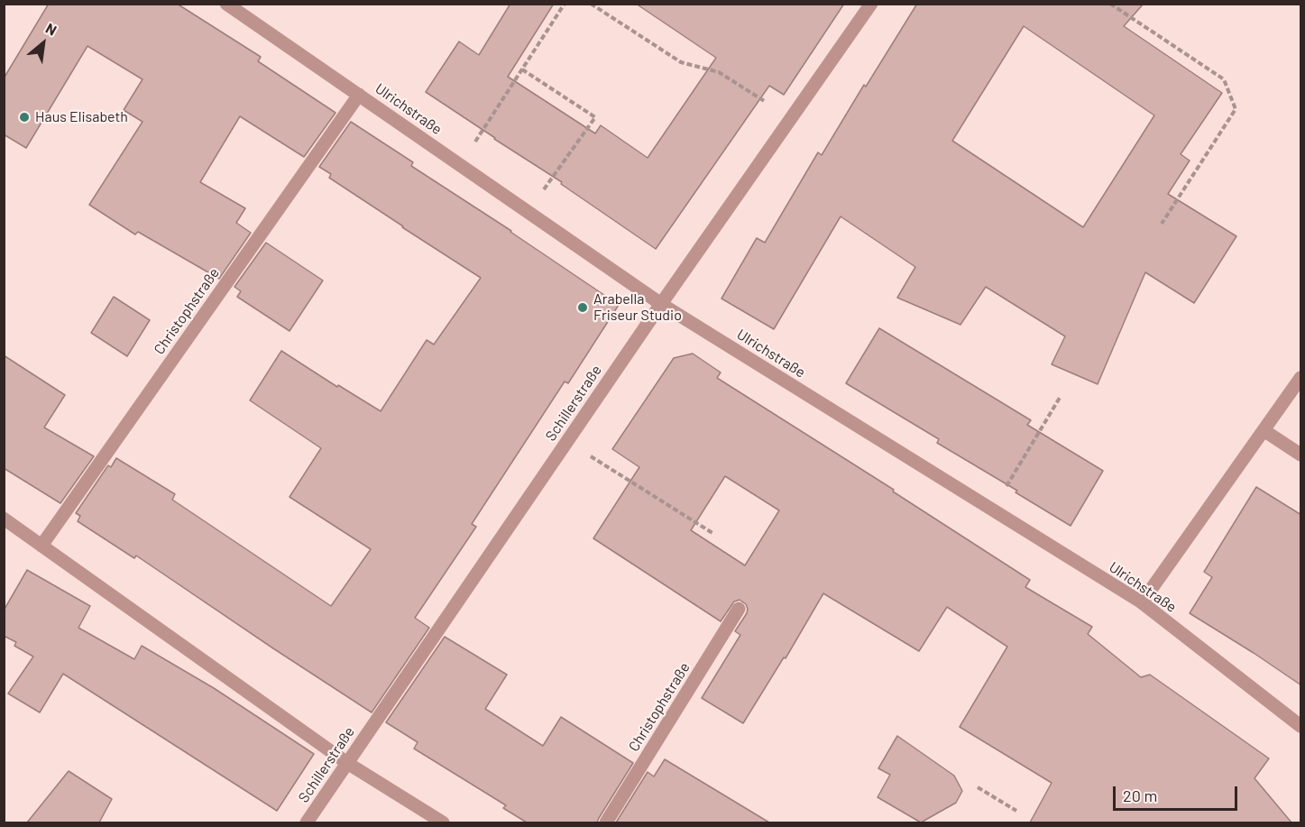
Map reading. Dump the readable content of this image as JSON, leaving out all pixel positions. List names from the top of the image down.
{
  "streets": {
    "street": ["Ulrichstraße", "Christophstraße", "Schillerstraße"]
  },
  "crossings": [
    ["Ulrichstraße", "Christophstraße"],
    ["Ulrichstraße", "Schillerstraße"]
  ],
  "places": ["Haus Elisabeth", "Arabella Friseur Studio"],
  "scale_bar": "20 m",
  "north": "top right"
}
